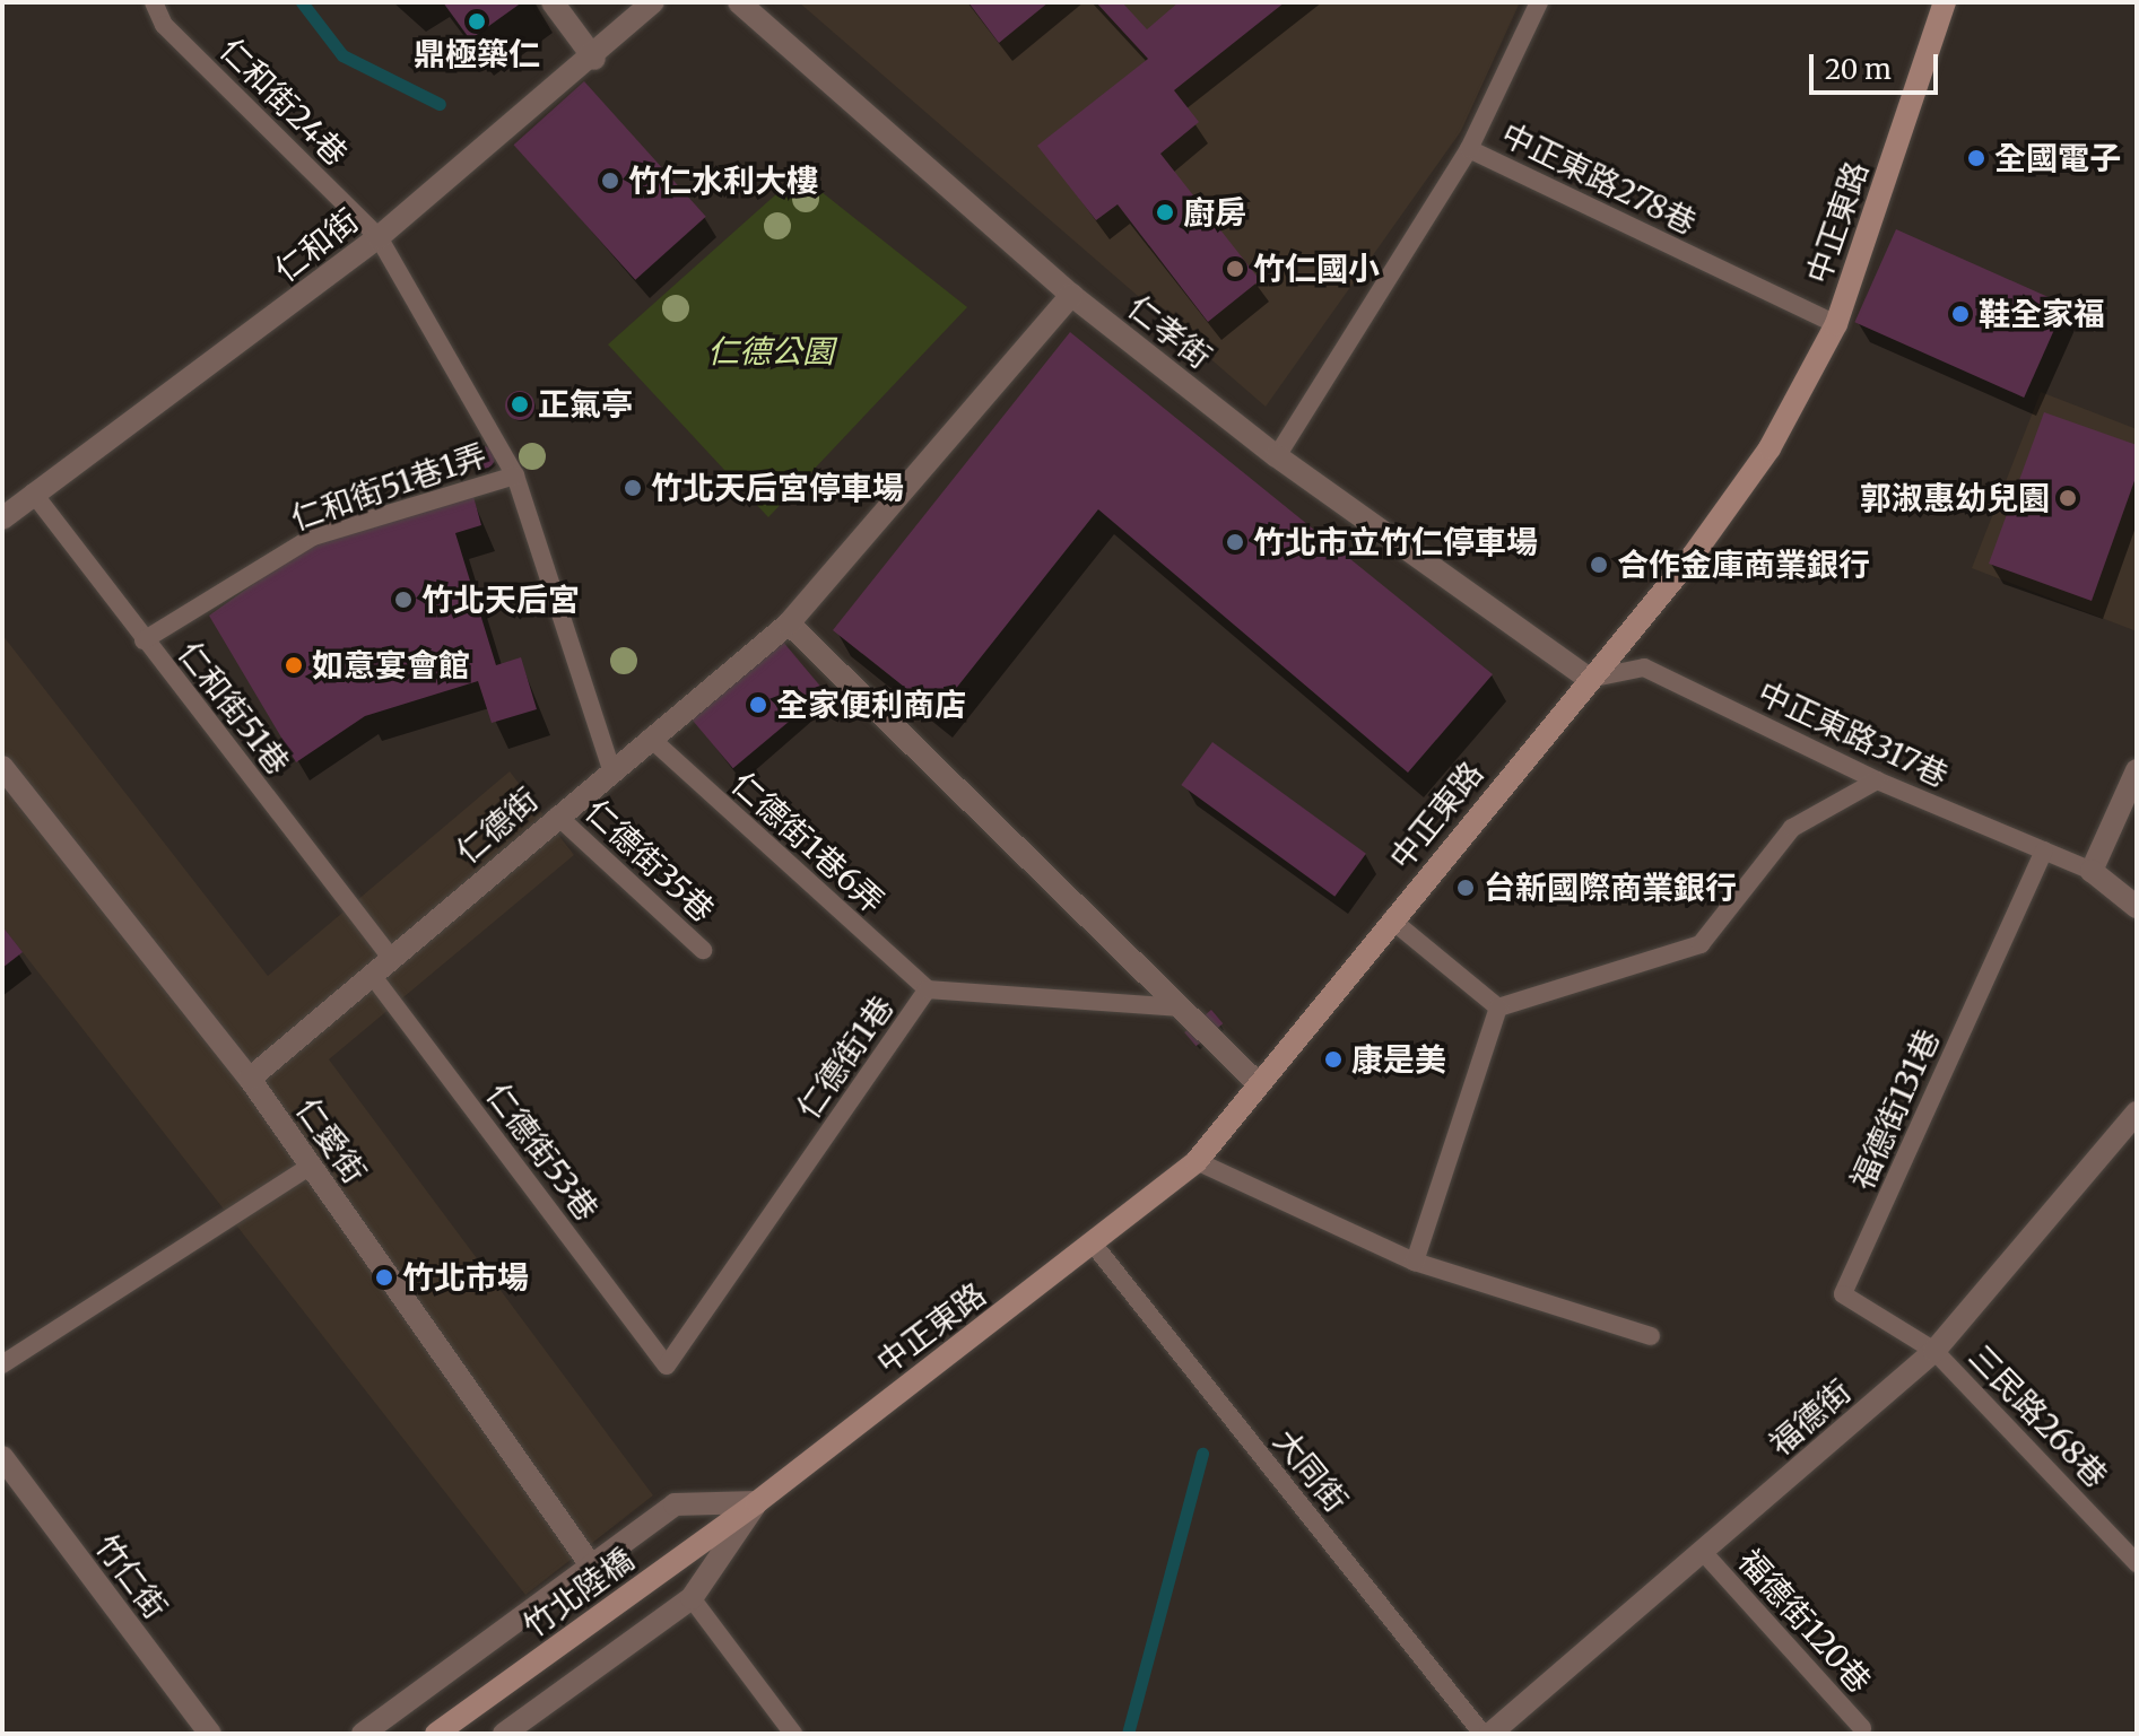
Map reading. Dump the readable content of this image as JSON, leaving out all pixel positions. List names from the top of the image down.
{
  "streets": {
    "main road": ["中正東路", "竹北陸橋"],
    "street": [
      "仁和街",
      "仁孝街",
      "仁德街",
      "仁愛街",
      "福德街",
      "竹仁街"
    ],
    "lane": [
      "仁和街24巷",
      "中正東路278巷",
      "仁和街51巷1弄",
      "仁和街51巷",
      "中正東路317巷",
      "仁德街1巷6弄",
      "仁德街35巷",
      "仁德街1巷",
      "福德街131巷",
      "仁德街53巷",
      "三民路268巷",
      "大同街",
      "福德街120巷"
    ]
  },
  "crossings": [
    ["仁和街24巷", "仁和街"],
    ["仁和街24巷", "仁和街51巷1弄"],
    ["仁和街24巷", "仁德街"],
    ["中正東路278巷", "中正東路"],
    ["中正東路278巷", "仁孝街"],
    ["中正東路", "仁孝街"],
    ["中正東路", "中正東路317巷"],
    ["中正東路", "大同街"],
    ["中正東路", "竹北陸橋"],
    ["仁和街", "仁和街51巷"],
    ["仁孝街", "中正東路317巷"],
    ["仁孝街", "仁德街"],
    ["仁和街51巷1弄", "仁和街51巷"],
    ["仁和街51巷", "仁德街"],
    ["中正東路317巷", "福德街131巷"],
    ["仁德街", "仁德街1巷6弄"],
    ["仁德街", "仁德街35巷"],
    ["仁德街", "仁愛街"],
    ["仁德街", "仁德街53巷"],
    ["仁德街1巷6弄", "仁德街1巷"],
    ["仁德街1巷", "仁德街53巷"],
    ["福德街131巷", "三民路268巷"],
    ["福德街131巷", "福德街"],
    ["三民路268巷", "福德街"],
    ["福德街", "福德街120巷"]
  ],
  "parks": ["仁德公園"],
  "places": [
    "鼎極築仁",
    "全國電子",
    "竹仁水利大樓",
    "廚房",
    "竹仁國小",
    "鞋全家福",
    "正氣亭",
    "竹北天后宮停車場",
    "郭淑惠幼兒園",
    "竹北市立竹仁停車場",
    "合作金庫商業銀行",
    "竹北天后宮",
    "如意宴會館",
    "全家便利商店",
    "台新國際商業銀行",
    "康是美",
    "竹北市場"
  ],
  "scale_bar": "20 m"
}
